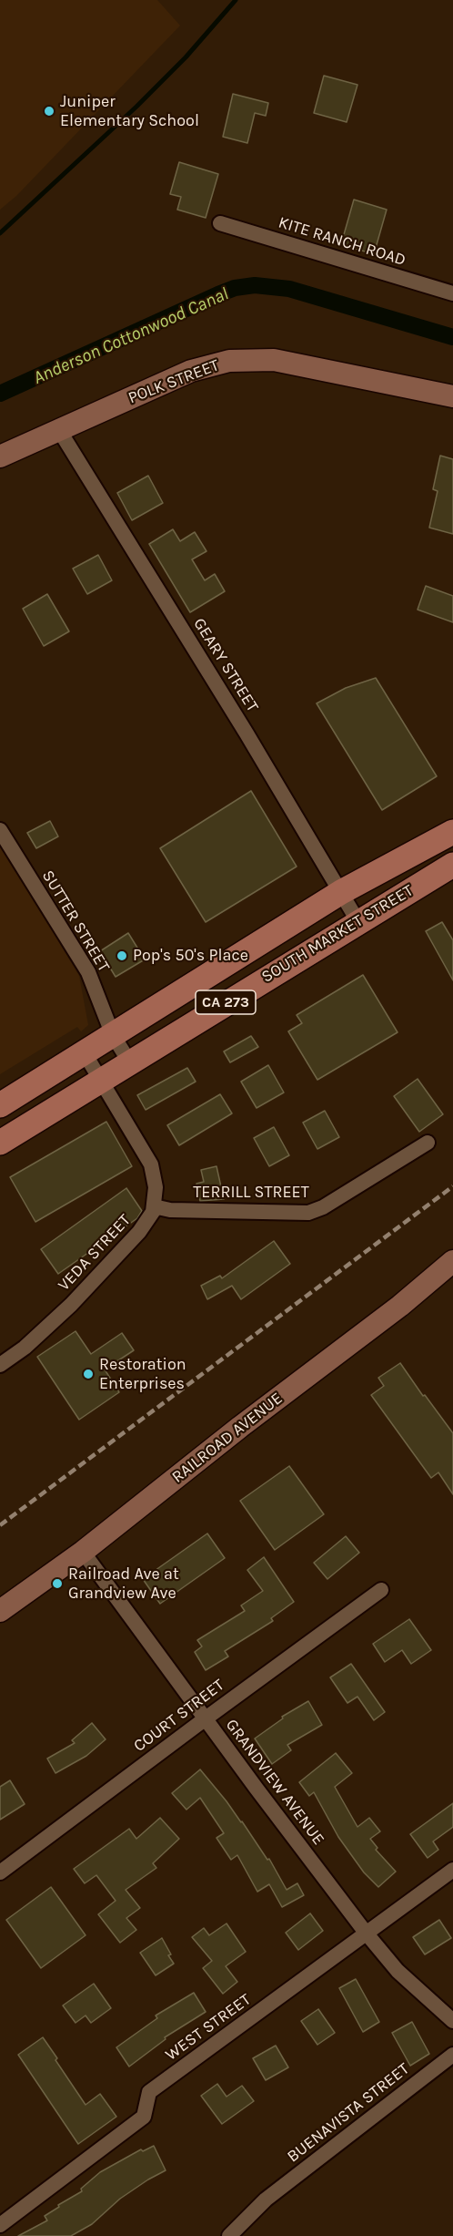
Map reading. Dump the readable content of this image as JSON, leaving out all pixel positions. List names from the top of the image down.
{
  "streets": {
    "main road": [
      "POLK STREET",
      "SOUTH MARKET STREET",
      "CA 273",
      "RAILROAD AVENUE"
    ],
    "street": [
      "KITE RANCH ROAD",
      "GEARY STREET",
      "SUTTER STREET",
      "TERRILL STREET",
      "VEDA STREET",
      "COURT STREET",
      "GRANDVIEW AVENUE",
      "WEST STREET",
      "BUENAVISTA STREET"
    ]
  },
  "crossings": [
    ["POLK STREET", "GEARY STREET"],
    ["GEARY STREET", "SOUTH MARKET STREET"],
    ["SUTTER STREET", "SOUTH MARKET STREET"],
    ["SOUTH MARKET STREET", "VEDA STREET"],
    ["TERRILL STREET", "VEDA STREET"],
    ["RAILROAD AVENUE", "GRANDVIEW AVENUE"],
    ["COURT STREET", "GRANDVIEW AVENUE"],
    ["GRANDVIEW AVENUE", "WEST STREET"]
  ],
  "water": ["Anderson Cottonwood Canal"],
  "places": [
    "Juniper Elementary School",
    "Pop's 50's Place",
    "Restoration Enterprises",
    "Railroad Ave at Grandview Ave"
  ]
}
